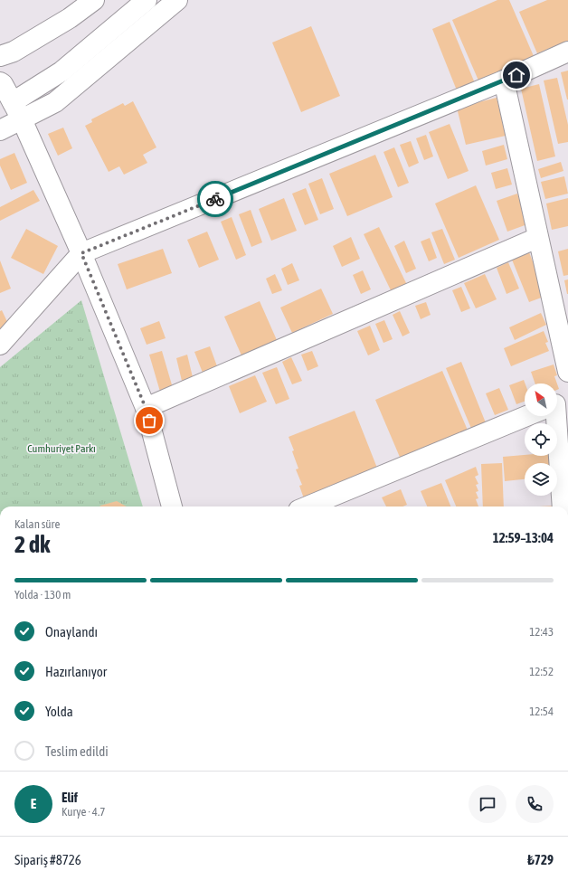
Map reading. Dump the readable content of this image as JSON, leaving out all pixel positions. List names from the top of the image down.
{
  "parks": ["Cumhuriyet Parkı"],
  "north": "top left",
  "page": {
    "heading": ["2 dk", "Kalan süre", "12:59–13:04"],
    "panel": [
      "Elif",
      "Kurye · 4.7",
      "Sipariş #8726",
      "₺729"
    ],
    "bar": "Yolda · 130 m",
    "list": [
      ["Onaylandı", "12:43"],
      ["Hazırlanıyor", "12:52"],
      ["Yolda", "12:54"],
      "Teslim edildi"
    ],
    "round": "E"
  }
}
